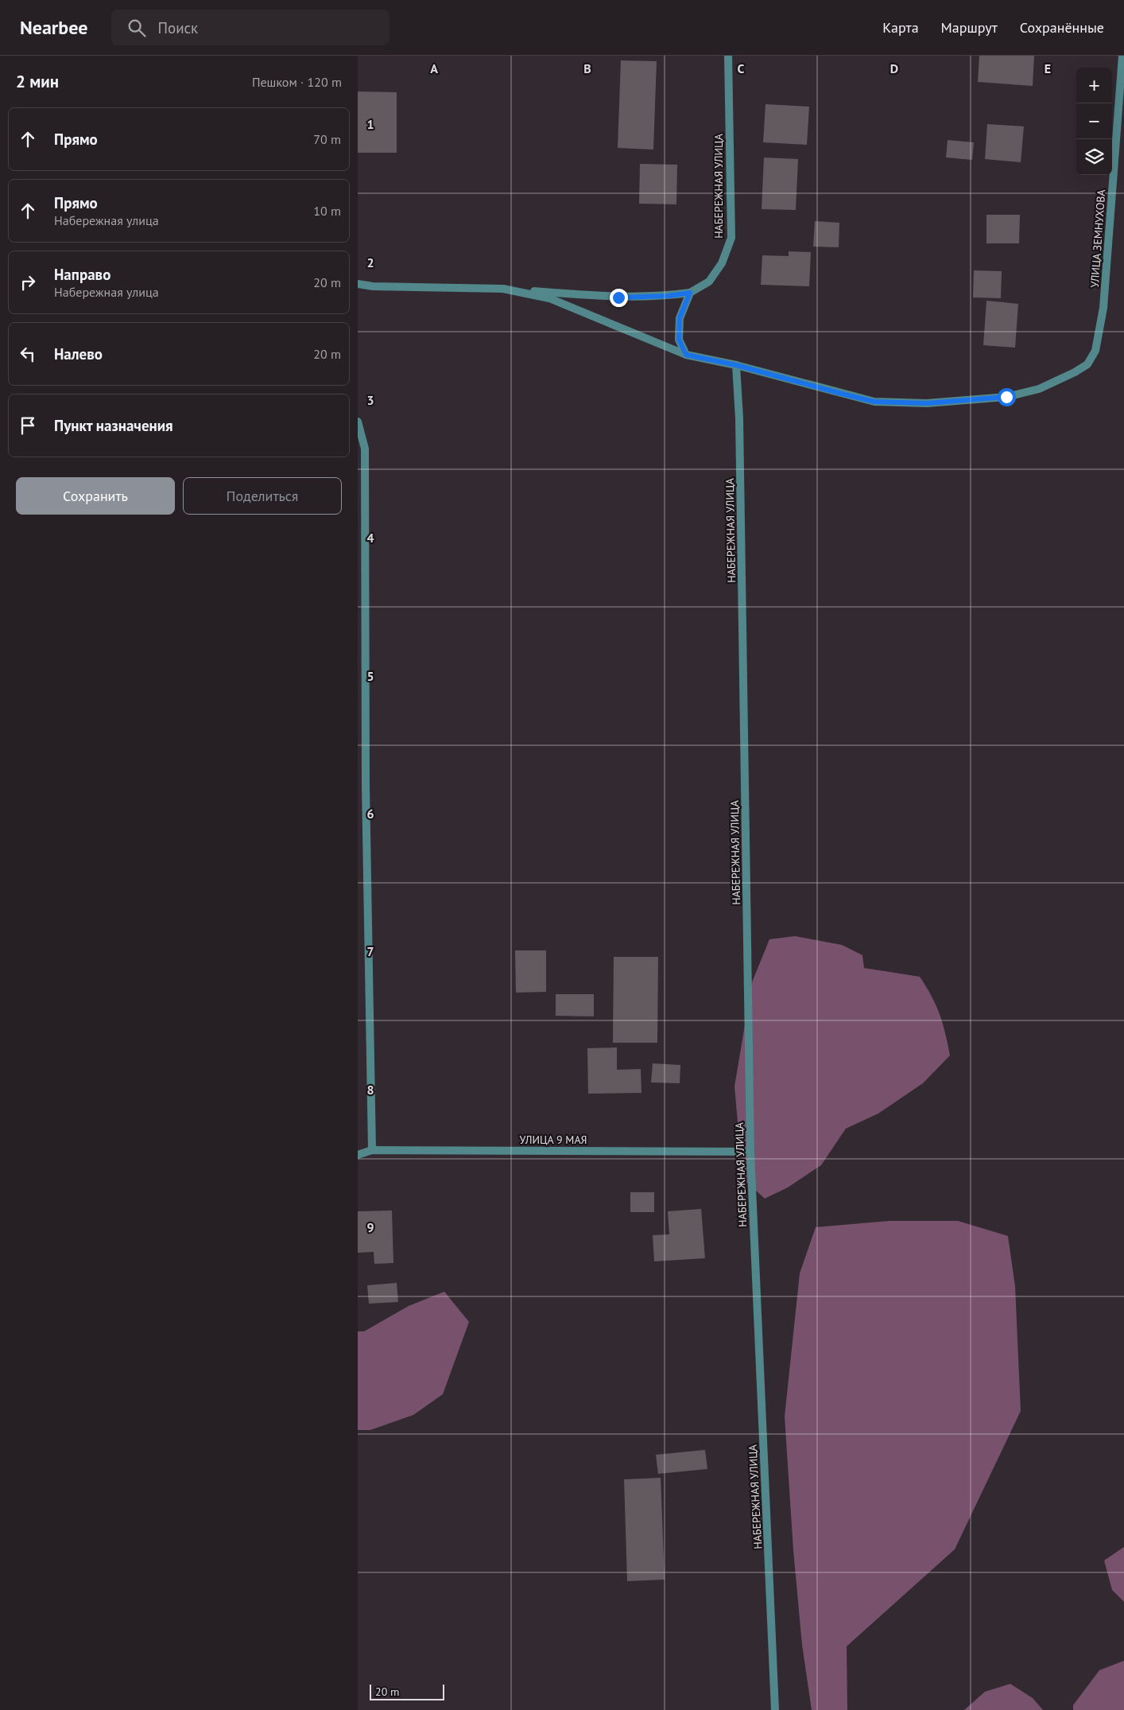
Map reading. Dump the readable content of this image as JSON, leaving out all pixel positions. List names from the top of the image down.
{
  "streets": {
    "street": ["НАБЕРЕЖНАЯ УЛИЦА", "УЛИЦА ЗЕМНУХОВА", "УЛИЦА 9 МАЯ"]
  },
  "crossings": [
    ["НАБЕРЕЖНАЯ УЛИЦА", "УЛИЦА ЗЕМНУХОВА"],
    ["НАБЕРЕЖНАЯ УЛИЦА", "УЛИЦА 9 МАЯ"]
  ],
  "scale_bar": "20 m",
  "page": {
    "header": "Nearbee",
    "search": "Поиск",
    "nav": ["Карта", "Маршрут", "Сохранённые"],
    "heading": ["2 мин", "Пешком · 120 m"],
    "map_buttons": ["+", "−"],
    "list": [
      ["Прямо", "70 m"],
      ["Прямо", "Набережная улица", "10 m"],
      ["Направо", "Набережная улица", "20 m"],
      ["Налево", "20 m"],
      "Пункт назначения"
    ],
    "buttons": ["Сохранить", "Поделиться"],
    "scale": "20 m"
  },
  "grid": {
    "columns": [
      "A",
      "B",
      "C",
      "D",
      "E"
    ],
    "rows": [
      "1",
      "2",
      "3",
      "4",
      "5",
      "6",
      "7",
      "8",
      "9"
    ]
  }
}
